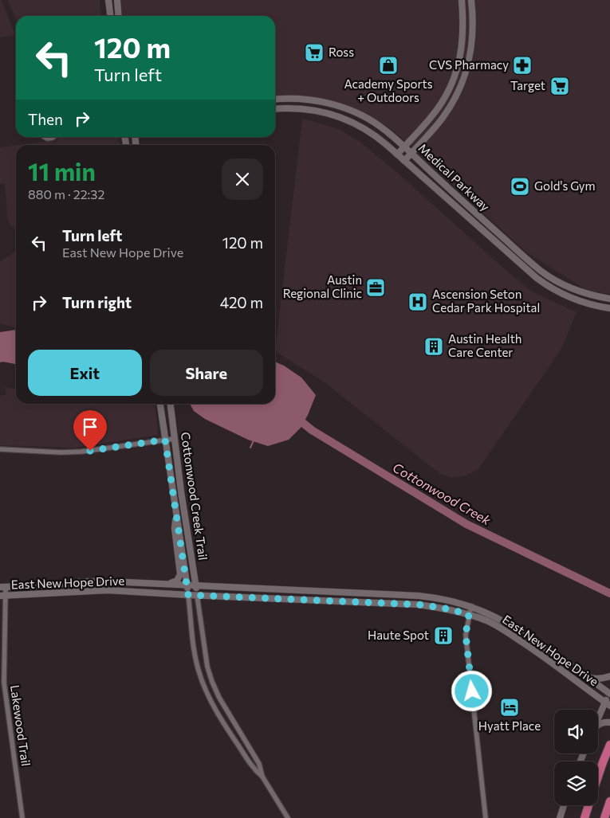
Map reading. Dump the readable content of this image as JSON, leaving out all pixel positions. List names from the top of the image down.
{
  "streets": {
    "street": [
      "Medical Parkway",
      "Cottonwood Creek Trail",
      "East New Hope Drive",
      "Lakewood Trail"
    ]
  },
  "crossings": [
    ["Cottonwood Creek Trail", "East New Hope Drive"],
    ["East New Hope Drive", "Lakewood Trail"]
  ],
  "water": ["Cottonwood Creek"],
  "places": {
    "supermarket": ["Ross", "Target"],
    "shop": ["Academy Sports + Outdoors"],
    "pharmacy": ["CVS Pharmacy"],
    "sports": ["Gold's Gym"],
    "office": ["Austin Regional Clinic"],
    "hospital": ["Ascension Seton Cedar Park Hospital"],
    "building": ["Austin Health Care Center", "Haute Spot"],
    "hotel": ["Hyatt Place"]
  },
  "page": {
    "turn": ["120 m", "Turn left"],
    "then": "Then",
    "heading": ["11 min", "880 m · 22:32"],
    "list": [
      {
        "name": "Turn left",
        "note": "East New Hope Drive",
        "value": "120 m"
      },
      {
        "name": "Turn right",
        "value": "420 m"
      }
    ],
    "buttons": ["Exit", "Share"]
  }
}
